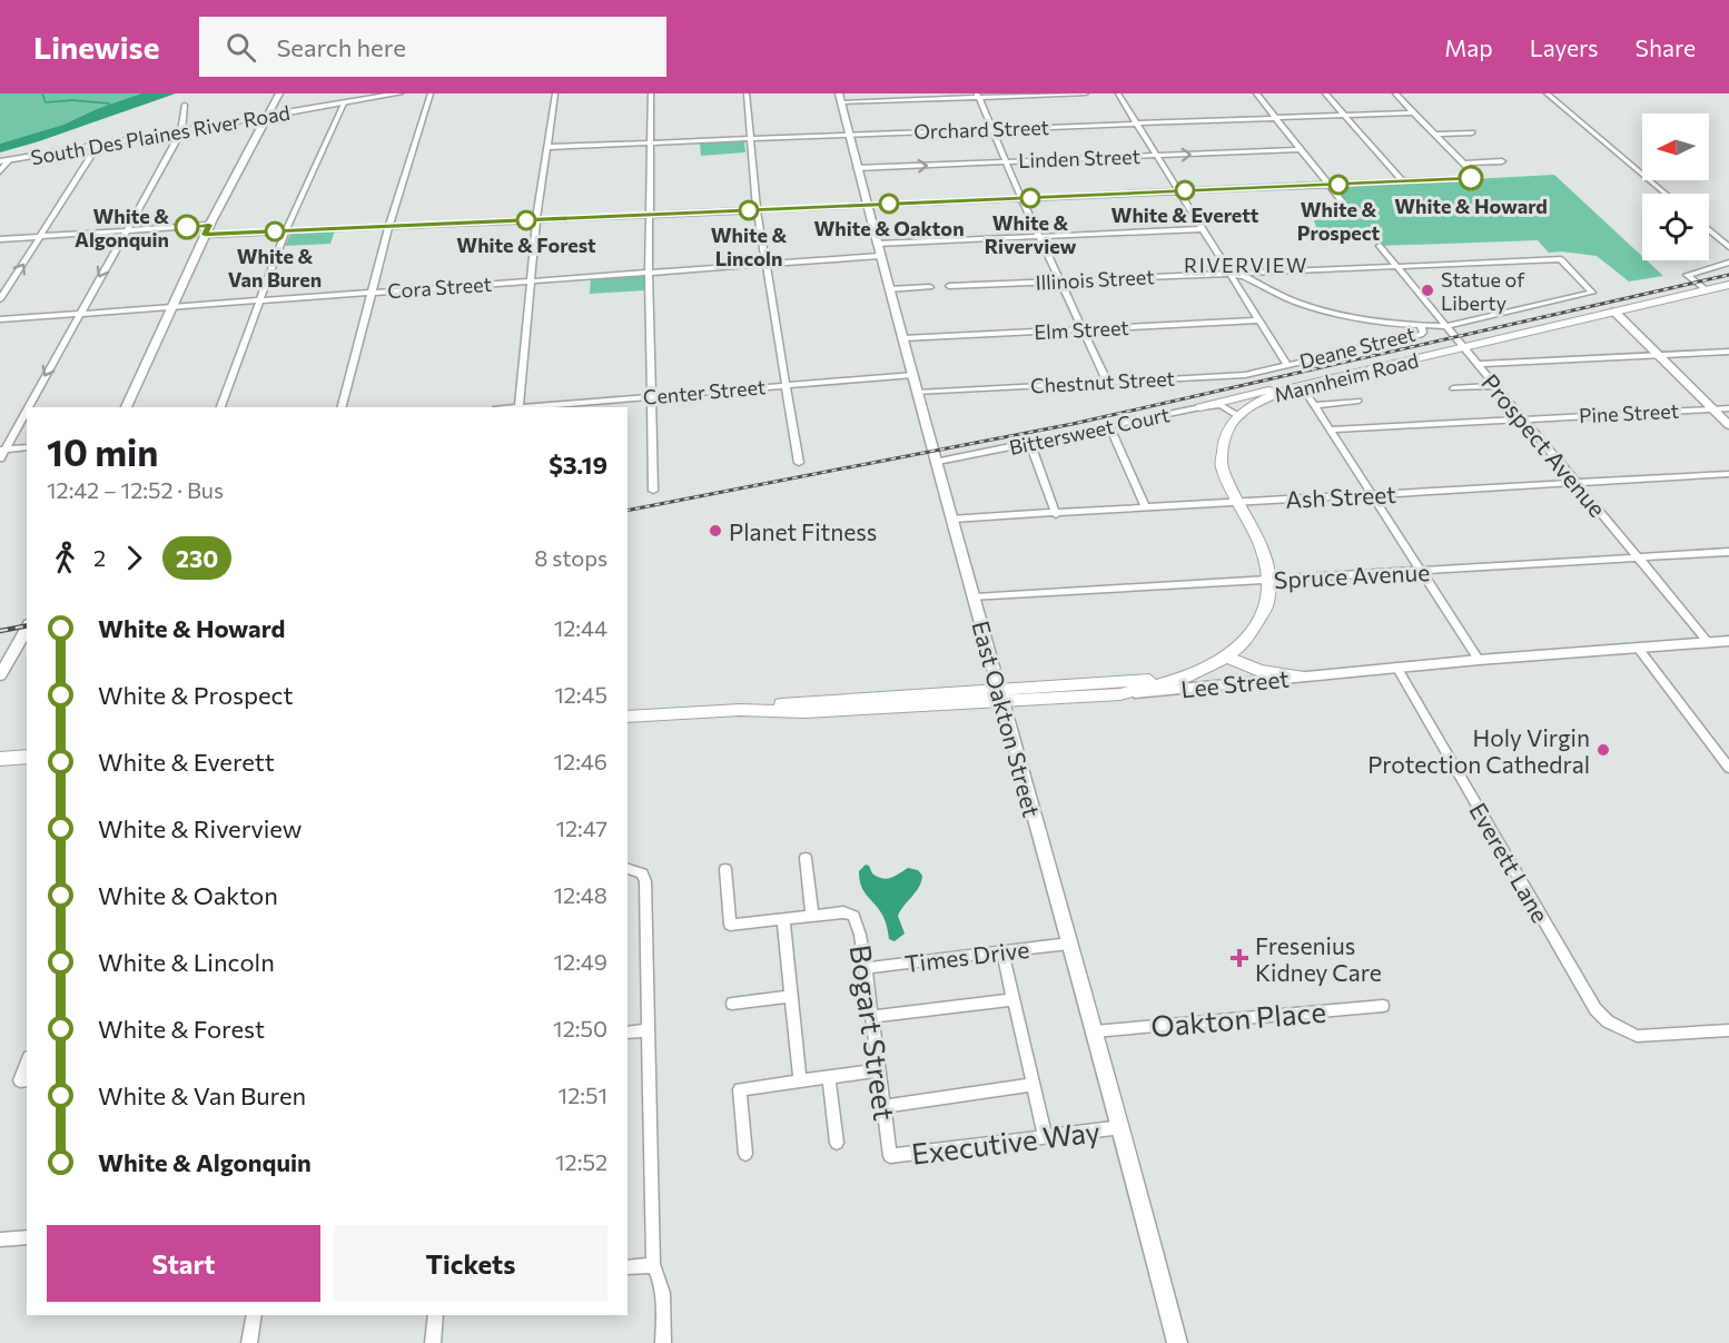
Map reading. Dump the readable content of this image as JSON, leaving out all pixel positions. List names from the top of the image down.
{
  "streets": {
    "main road": [
      "South Des Plaines River Road",
      "Mannheim Road",
      "Lee Street",
      "East Oakton Street"
    ],
    "street": [
      "Orchard Street",
      "Linden Street",
      "Illinois Street",
      "Cora Street",
      "Elm Street",
      "Deane Street",
      "Chestnut Street",
      "Center Street",
      "Pine Street",
      "Bittersweet Court",
      "Prospect Avenue",
      "Ash Street",
      "Spruce Avenue",
      "Everett Lane",
      "Times Drive",
      "Oakton Place",
      "Bogart Street",
      "Executive Way"
    ]
  },
  "crossings": [
    ["Orchard Street", "East Oakton Street"],
    ["Linden Street", "East Oakton Street"],
    ["Illinois Street", "Deane Street"],
    ["Illinois Street", "Prospect Avenue"],
    ["Cora Street", "East Oakton Street"],
    ["Elm Street", "East Oakton Street"],
    ["Deane Street", "Chestnut Street"],
    ["Deane Street", "Prospect Avenue"],
    ["Mannheim Road", "Bittersweet Court"],
    ["Mannheim Road", "Prospect Avenue"],
    ["Mannheim Road", "Ash Street"],
    ["Mannheim Road", "Spruce Avenue"],
    ["Mannheim Road", "Lee Street"],
    ["Chestnut Street", "East Oakton Street"],
    ["Center Street", "East Oakton Street"],
    ["Pine Street", "Prospect Avenue"],
    ["Bittersweet Court", "East Oakton Street"],
    ["Prospect Avenue", "Ash Street"],
    ["Prospect Avenue", "Spruce Avenue"],
    ["Prospect Avenue", "Lee Street"],
    ["Ash Street", "East Oakton Street"],
    ["Spruce Avenue", "East Oakton Street"],
    ["Lee Street", "East Oakton Street"],
    ["Lee Street", "Everett Lane"],
    ["East Oakton Street", "Times Drive"],
    ["East Oakton Street", "Oakton Place"],
    ["East Oakton Street", "Executive Way"],
    ["Times Drive", "Bogart Street"],
    ["Bogart Street", "Executive Way"]
  ],
  "districts": ["RIVERVIEW"],
  "places": {
    "other": [
      "White & Howard",
      "White & Prospect",
      "White & Everett",
      "White & Riverview",
      "White & Oakton",
      "White & Lincoln",
      "White & Forest",
      "White & Algonquin",
      "White & Van Buren",
      "Statue of Liberty",
      "Planet Fitness",
      "Holy Virgin Protection Cathedral"
    ],
    "health": ["Fresenius Kidney Care"]
  },
  "lines": ["bus line 230"],
  "north": "left",
  "page": {
    "header": "Linewise",
    "search": "Search here",
    "nav": ["Map", "Layers", "Share"],
    "heading": ["10 min", "12:42 – 12:52 · Bus", "$3.19"],
    "legs": ["2", "230", "8 stops"],
    "list": [
      {
        "name": "White & Howard",
        "value": "12:44"
      },
      {
        "name": "White & Prospect",
        "value": "12:45"
      },
      {
        "name": "White & Everett",
        "value": "12:46"
      },
      {
        "name": "White & Riverview",
        "value": "12:47"
      },
      {
        "name": "White & Oakton",
        "value": "12:48"
      },
      {
        "name": "White & Lincoln",
        "value": "12:49"
      },
      {
        "name": "White & Forest",
        "value": "12:50"
      },
      {
        "name": "White & Van Buren",
        "value": "12:51"
      },
      {
        "name": "White & Algonquin",
        "value": "12:52"
      }
    ],
    "buttons": ["Start", "Tickets"]
  }
}
